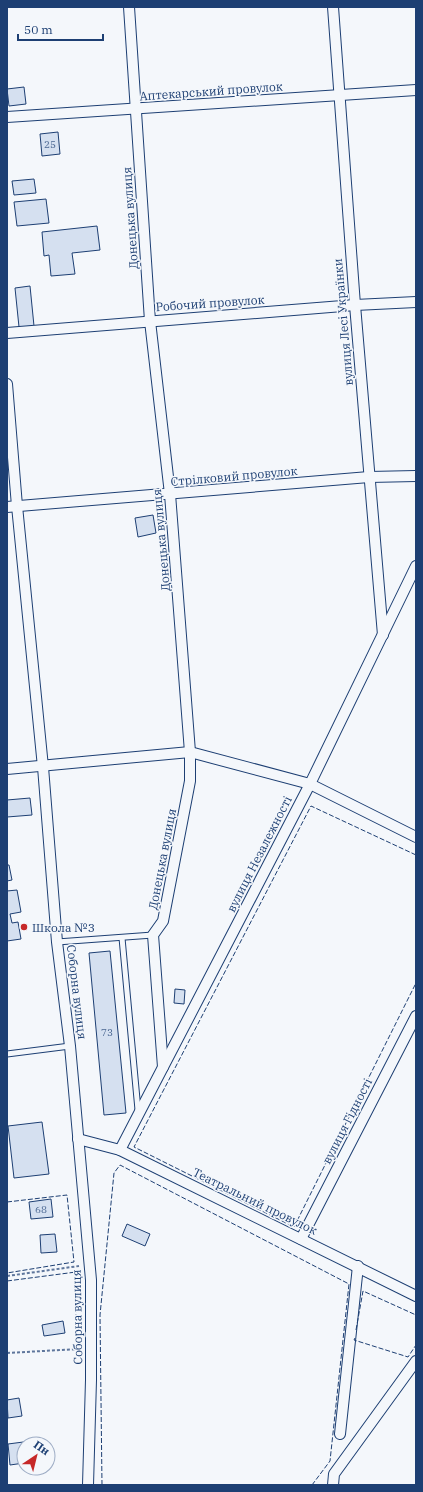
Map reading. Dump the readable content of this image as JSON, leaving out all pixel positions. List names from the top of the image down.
{
  "streets": {
    "street": [
      "Аптекарський провулок",
      "Донецька вулиця",
      "Робочий провулок",
      "вулиця Лесі Українки",
      "Стрілковий провулок",
      "вулиця Незалежності",
      "Соборна вулиця",
      "вулиця Гідності",
      "Театральний провулок"
    ]
  },
  "crossings": [
    ["Аптекарський провулок", "Донецька вулиця"],
    ["Аптекарський провулок", "вулиця Лесі Українки"],
    ["Донецька вулиця", "Робочий провулок"],
    ["Донецька вулиця", "Стрілковий провулок"],
    ["Робочий провулок", "вулиця Лесі Українки"],
    ["вулиця Лесі Українки", "Стрілковий провулок"],
    ["вулиця Лесі Українки", "вулиця Незалежності"],
    ["Стрілковий провулок", "Соборна вулиця"],
    ["вулиця Незалежності", "Театральний провулок"],
    ["Соборна вулиця", "Театральний провулок"],
    ["вулиця Гідності", "Театральний провулок"]
  ],
  "places": ["Школа №3"],
  "house_numbers": ["25", "73", "68"],
  "scale_bar": "50 m",
  "north": "top right"
}
